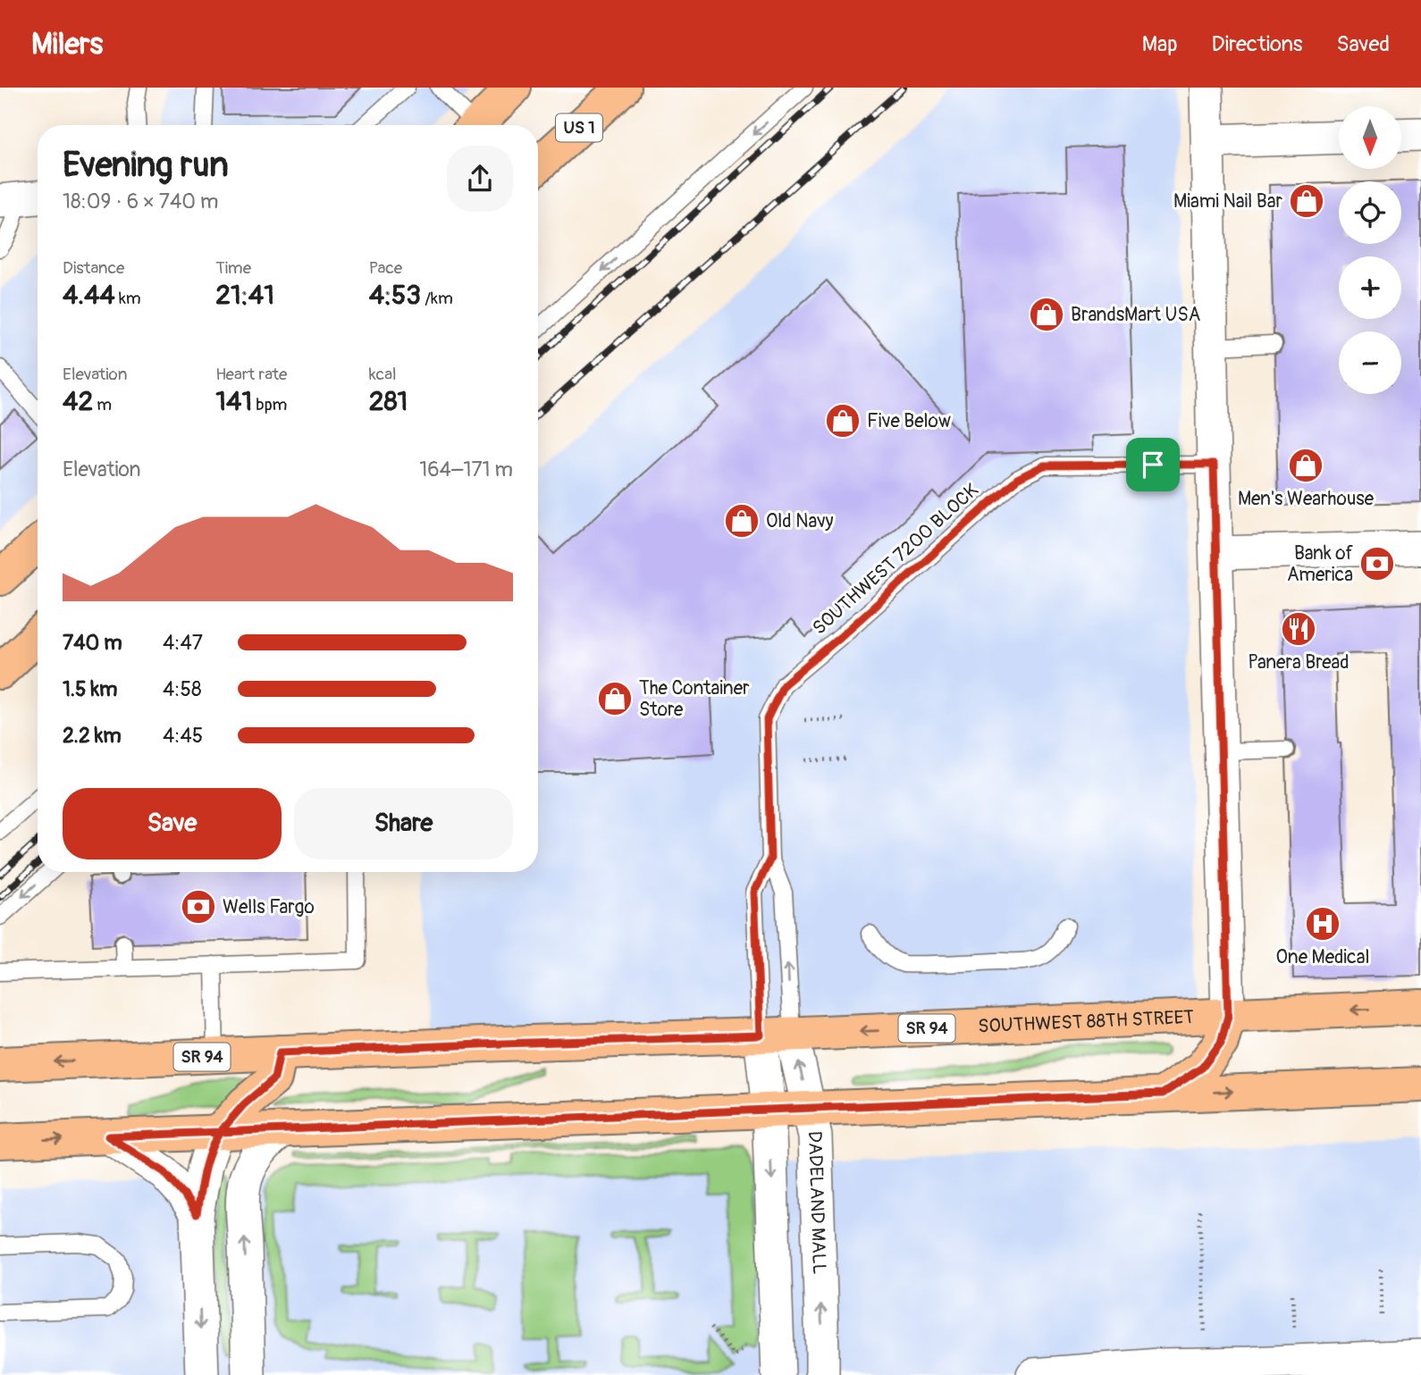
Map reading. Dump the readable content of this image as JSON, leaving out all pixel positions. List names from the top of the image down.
{
  "streets": {
    "main road": ["US 1", "SOUTHWEST 88TH STREET", "SR 94"],
    "street": ["DADELAND MALL"],
    "lane": ["SOUTHWEST 7200 BLOCK"]
  },
  "crossings": [
    ["SOUTHWEST 7200 BLOCK", "SOUTHWEST 88TH STREET"],
    ["SOUTHWEST 7200 BLOCK", "DADELAND MALL"],
    ["SOUTHWEST 88TH STREET", "DADELAND MALL"]
  ],
  "places": {
    "shop": [
      "Miami Nail Bar",
      "BrandsMart USA",
      "Five Below",
      "Men's Wearhouse",
      "Old Navy",
      "The Container Store"
    ],
    "bank": ["Bank of America", "Wells Fargo"],
    "restaurant": ["Panera Bread"],
    "hospital": ["One Medical"]
  },
  "north": "bottom",
  "page": {
    "header": "Milers",
    "nav": ["Map", "Directions", "Saved"],
    "map_buttons": ["+", "−"],
    "heading": ["Evening run", "18:09 · 6 × 740 m"],
    "stats": [
      ["Distance", "4.44 km"],
      ["Time", "21:41"],
      ["Pace", "4:53 /km"],
      ["Elevation", "42 m"],
      ["Heart rate", "141 bpm"],
      ["kcal", "281"]
    ],
    "chart": ["Elevation", "164–171 m"],
    "list": [
      {
        "name": "740 m",
        "note": "4:47"
      },
      {
        "name": "1.5 km",
        "note": "4:58"
      },
      {
        "name": "2.2 km",
        "note": "4:45"
      }
    ],
    "buttons": ["Save", "Share"]
  }
}
